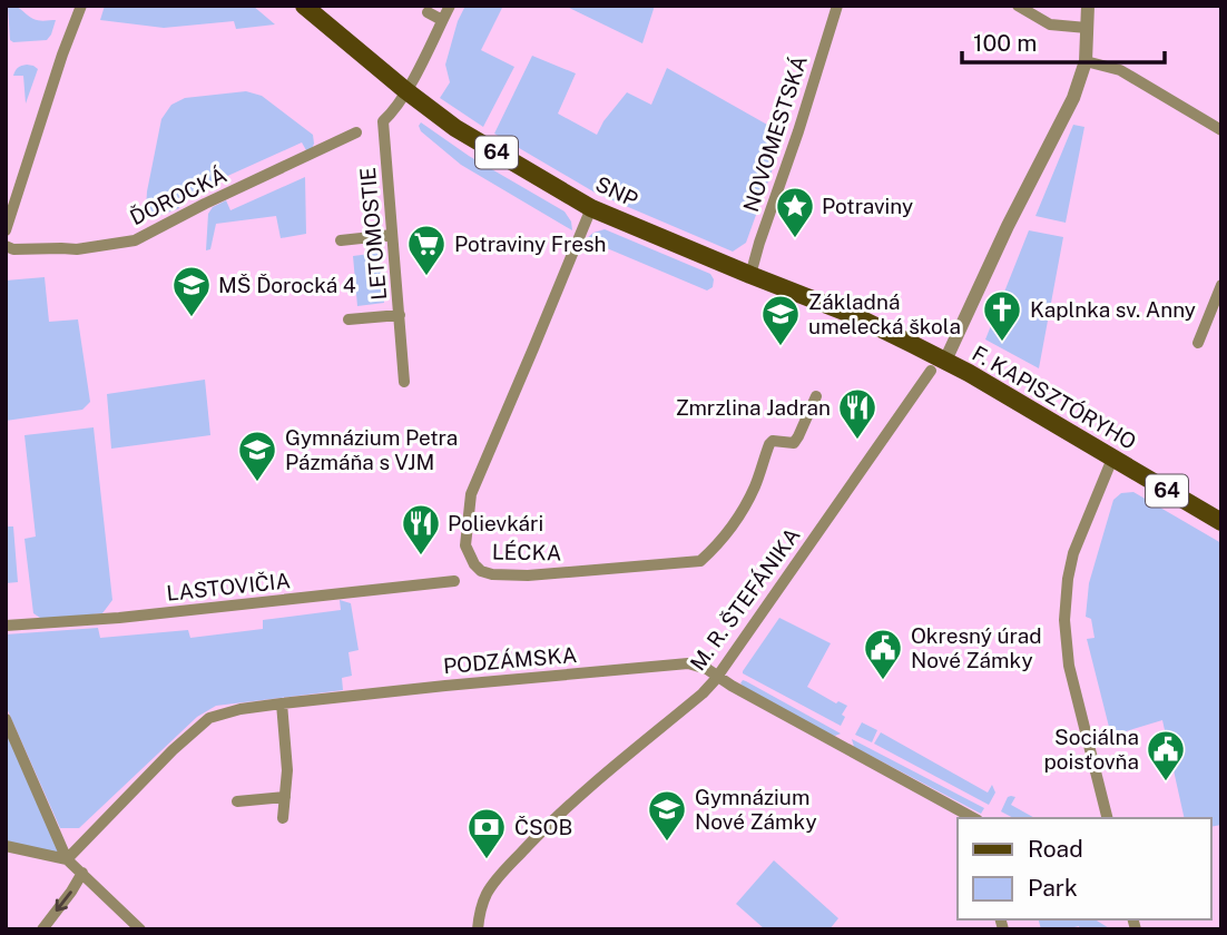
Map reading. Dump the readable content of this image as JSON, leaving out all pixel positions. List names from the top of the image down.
{
  "streets": {
    "main road": ["64", "SNP", "F. KAPISZTÓRYHO"],
    "street": [
      "NOVOMESTSKÁ",
      "ĎOROCKÁ",
      "LETOMOSTIE",
      "LÉCKA",
      "LASTOVIČIA",
      "M. R. ŠTEFÁNIKA",
      "PODZÁMSKA"
    ]
  },
  "crossings": [
    ["NOVOMESTSKÁ", "SNP"],
    ["SNP", "LETOMOSTIE"],
    ["SNP", "F. KAPISZTÓRYHO"],
    ["SNP", "LÉCKA"],
    ["SNP", "M. R. ŠTEFÁNIKA"],
    ["F. KAPISZTÓRYHO", "M. R. ŠTEFÁNIKA"],
    ["M. R. ŠTEFÁNIKA", "PODZÁMSKA"]
  ],
  "places": {
    "place": ["Potraviny"],
    "supermarket": ["Potraviny Fresh"],
    "school or university": [
      "MŠ Ďorocká 4",
      "Základná umelecká škola",
      "Gymnázium Petra Pázmáňa s VJM",
      "Gymnázium Nové Zámky"
    ],
    "church": ["Kaplnka sv. Anny"],
    "restaurant": ["Zmrzlina Jadran", "Polievkári"],
    "public building": ["Okresný úrad Nové Zámky", "Sociálna poisťovňa"],
    "bank": ["ČSOB"]
  },
  "legend": ["Road", "Park"],
  "scale_bar": "100 m"
}
